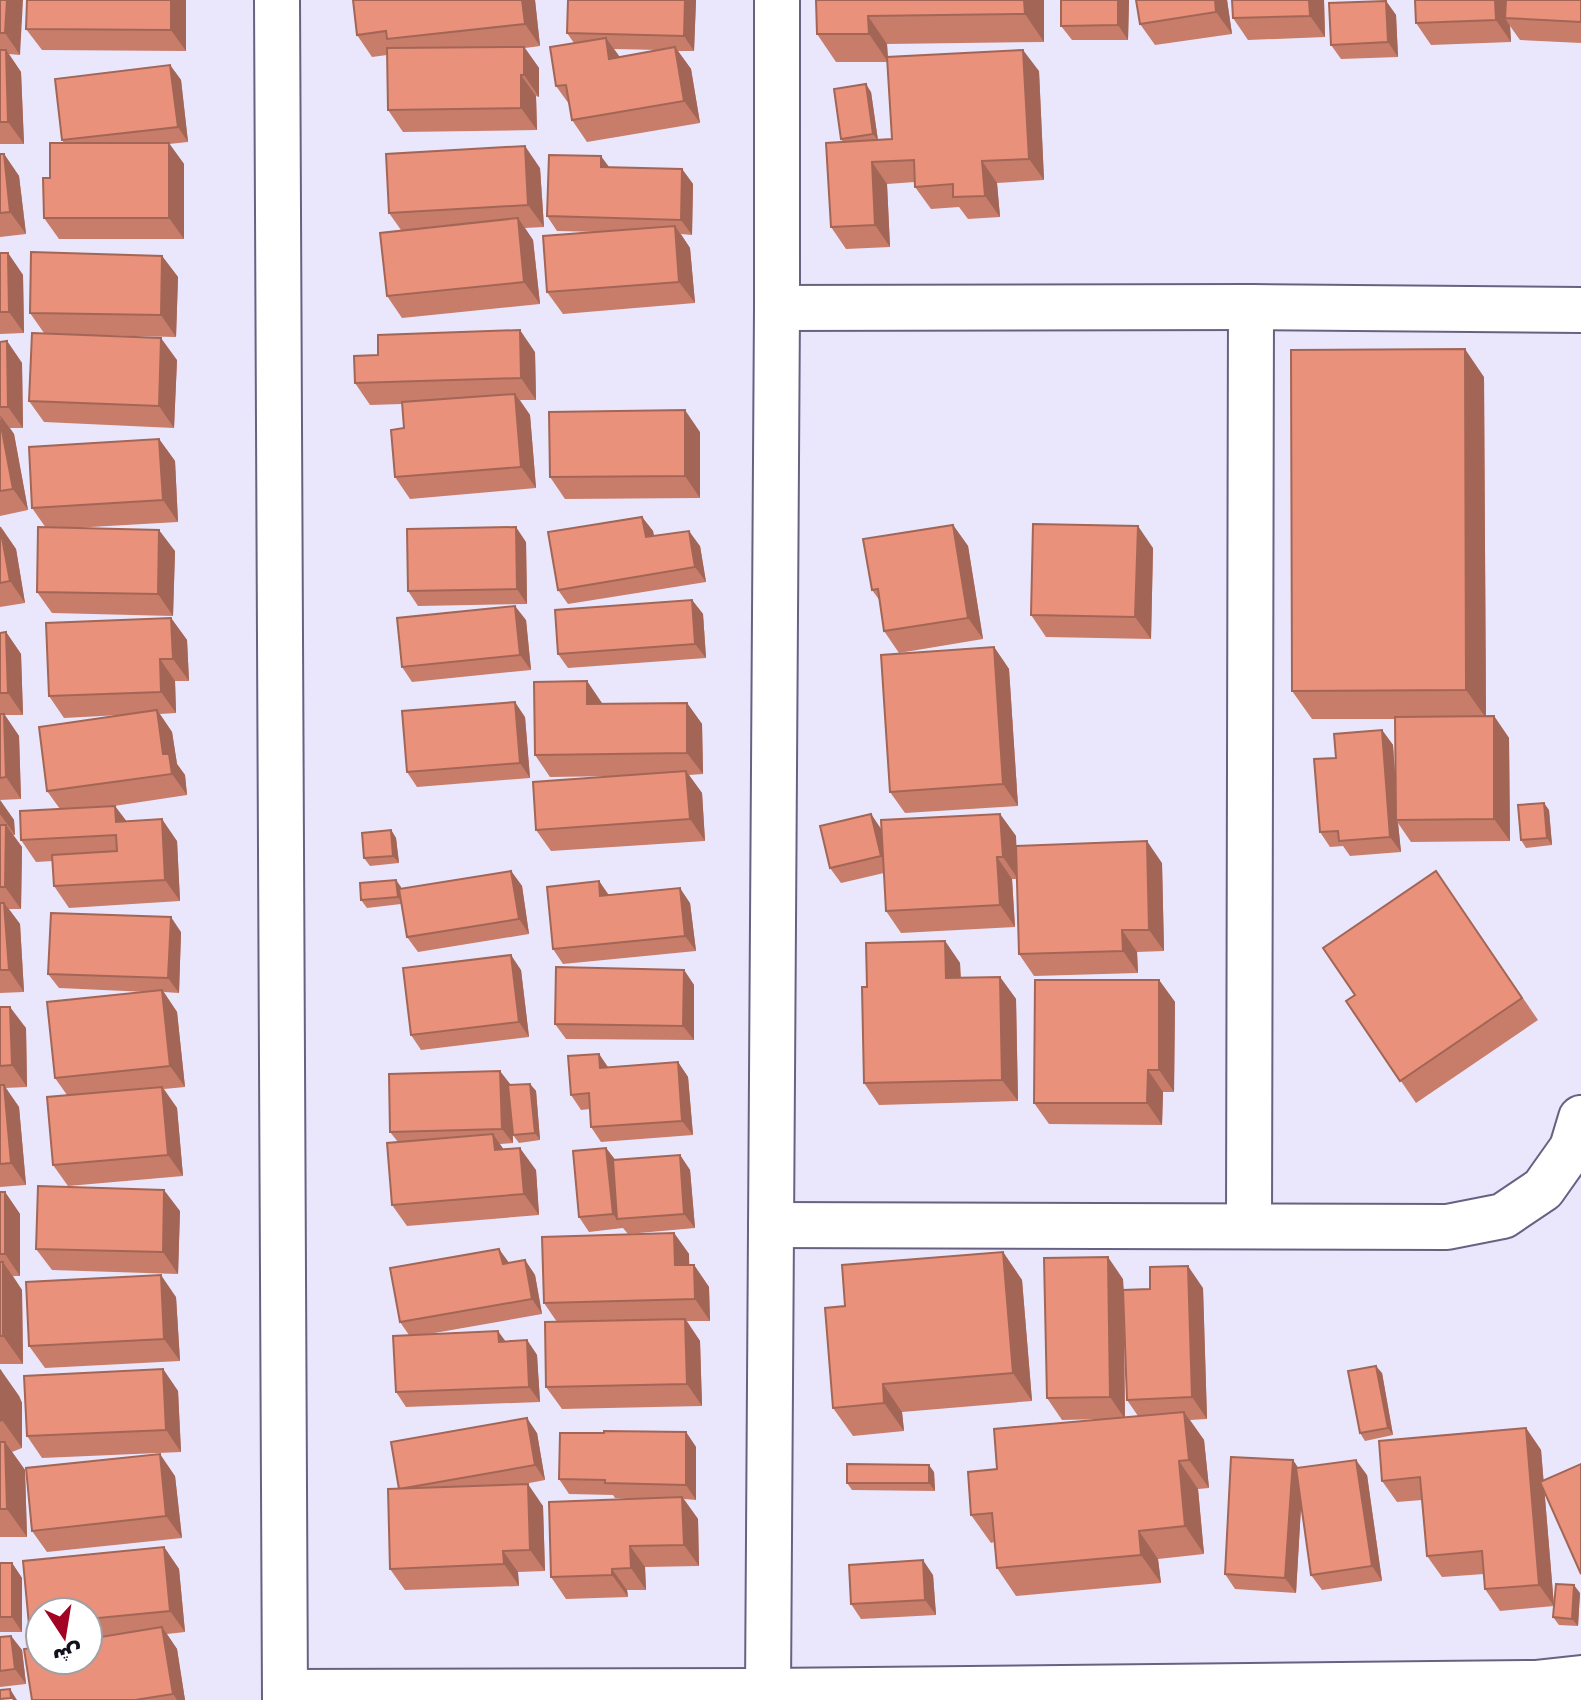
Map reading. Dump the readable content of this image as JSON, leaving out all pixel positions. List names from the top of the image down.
{
  "north": "bottom"
}
